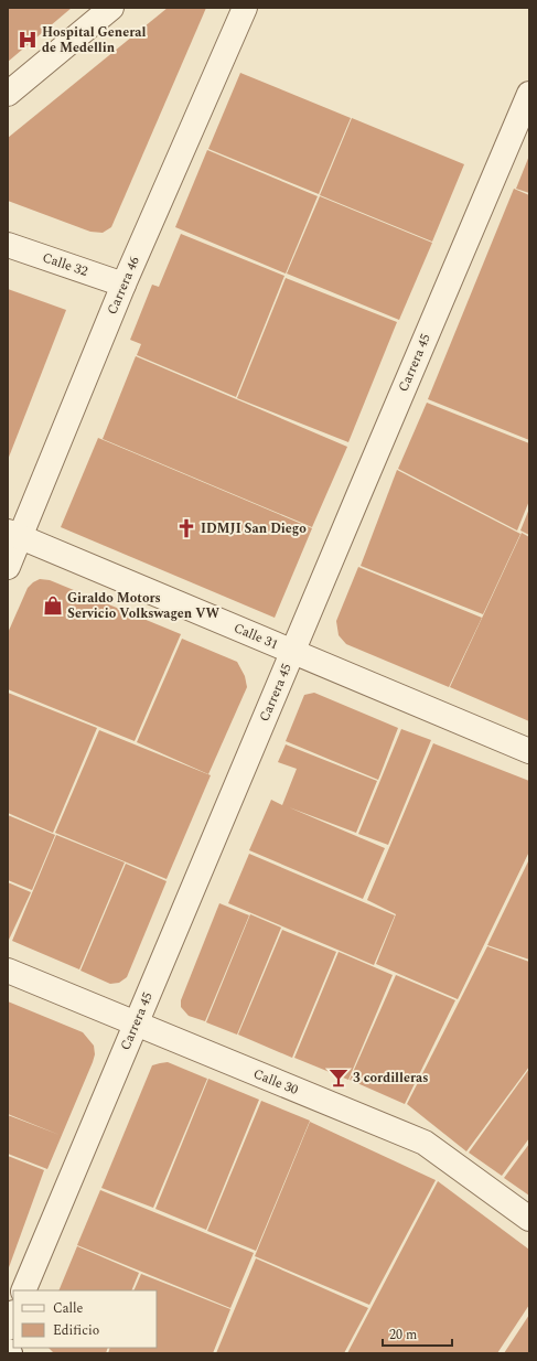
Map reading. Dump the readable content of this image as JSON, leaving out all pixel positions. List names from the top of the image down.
{
  "streets": {
    "street": [
      "Calle 32",
      "Carrera 46",
      "Carrera 45",
      "Calle 31",
      "Calle 30"
    ]
  },
  "crossings": [
    ["Calle 32", "Carrera 46"],
    ["Carrera 46", "Calle 31"],
    ["Carrera 45", "Calle 31"],
    ["Carrera 45", "Calle 30"]
  ],
  "places": {
    "hospital": ["Hospital General de Medellin"],
    "church": ["IDMJI San Diego"],
    "shop": ["Giraldo Motors Servicio Volkswagen VW"],
    "bar": ["3 cordilleras"]
  },
  "legend": ["Calle", "Edificio"],
  "scale_bar": "20 m"
}
